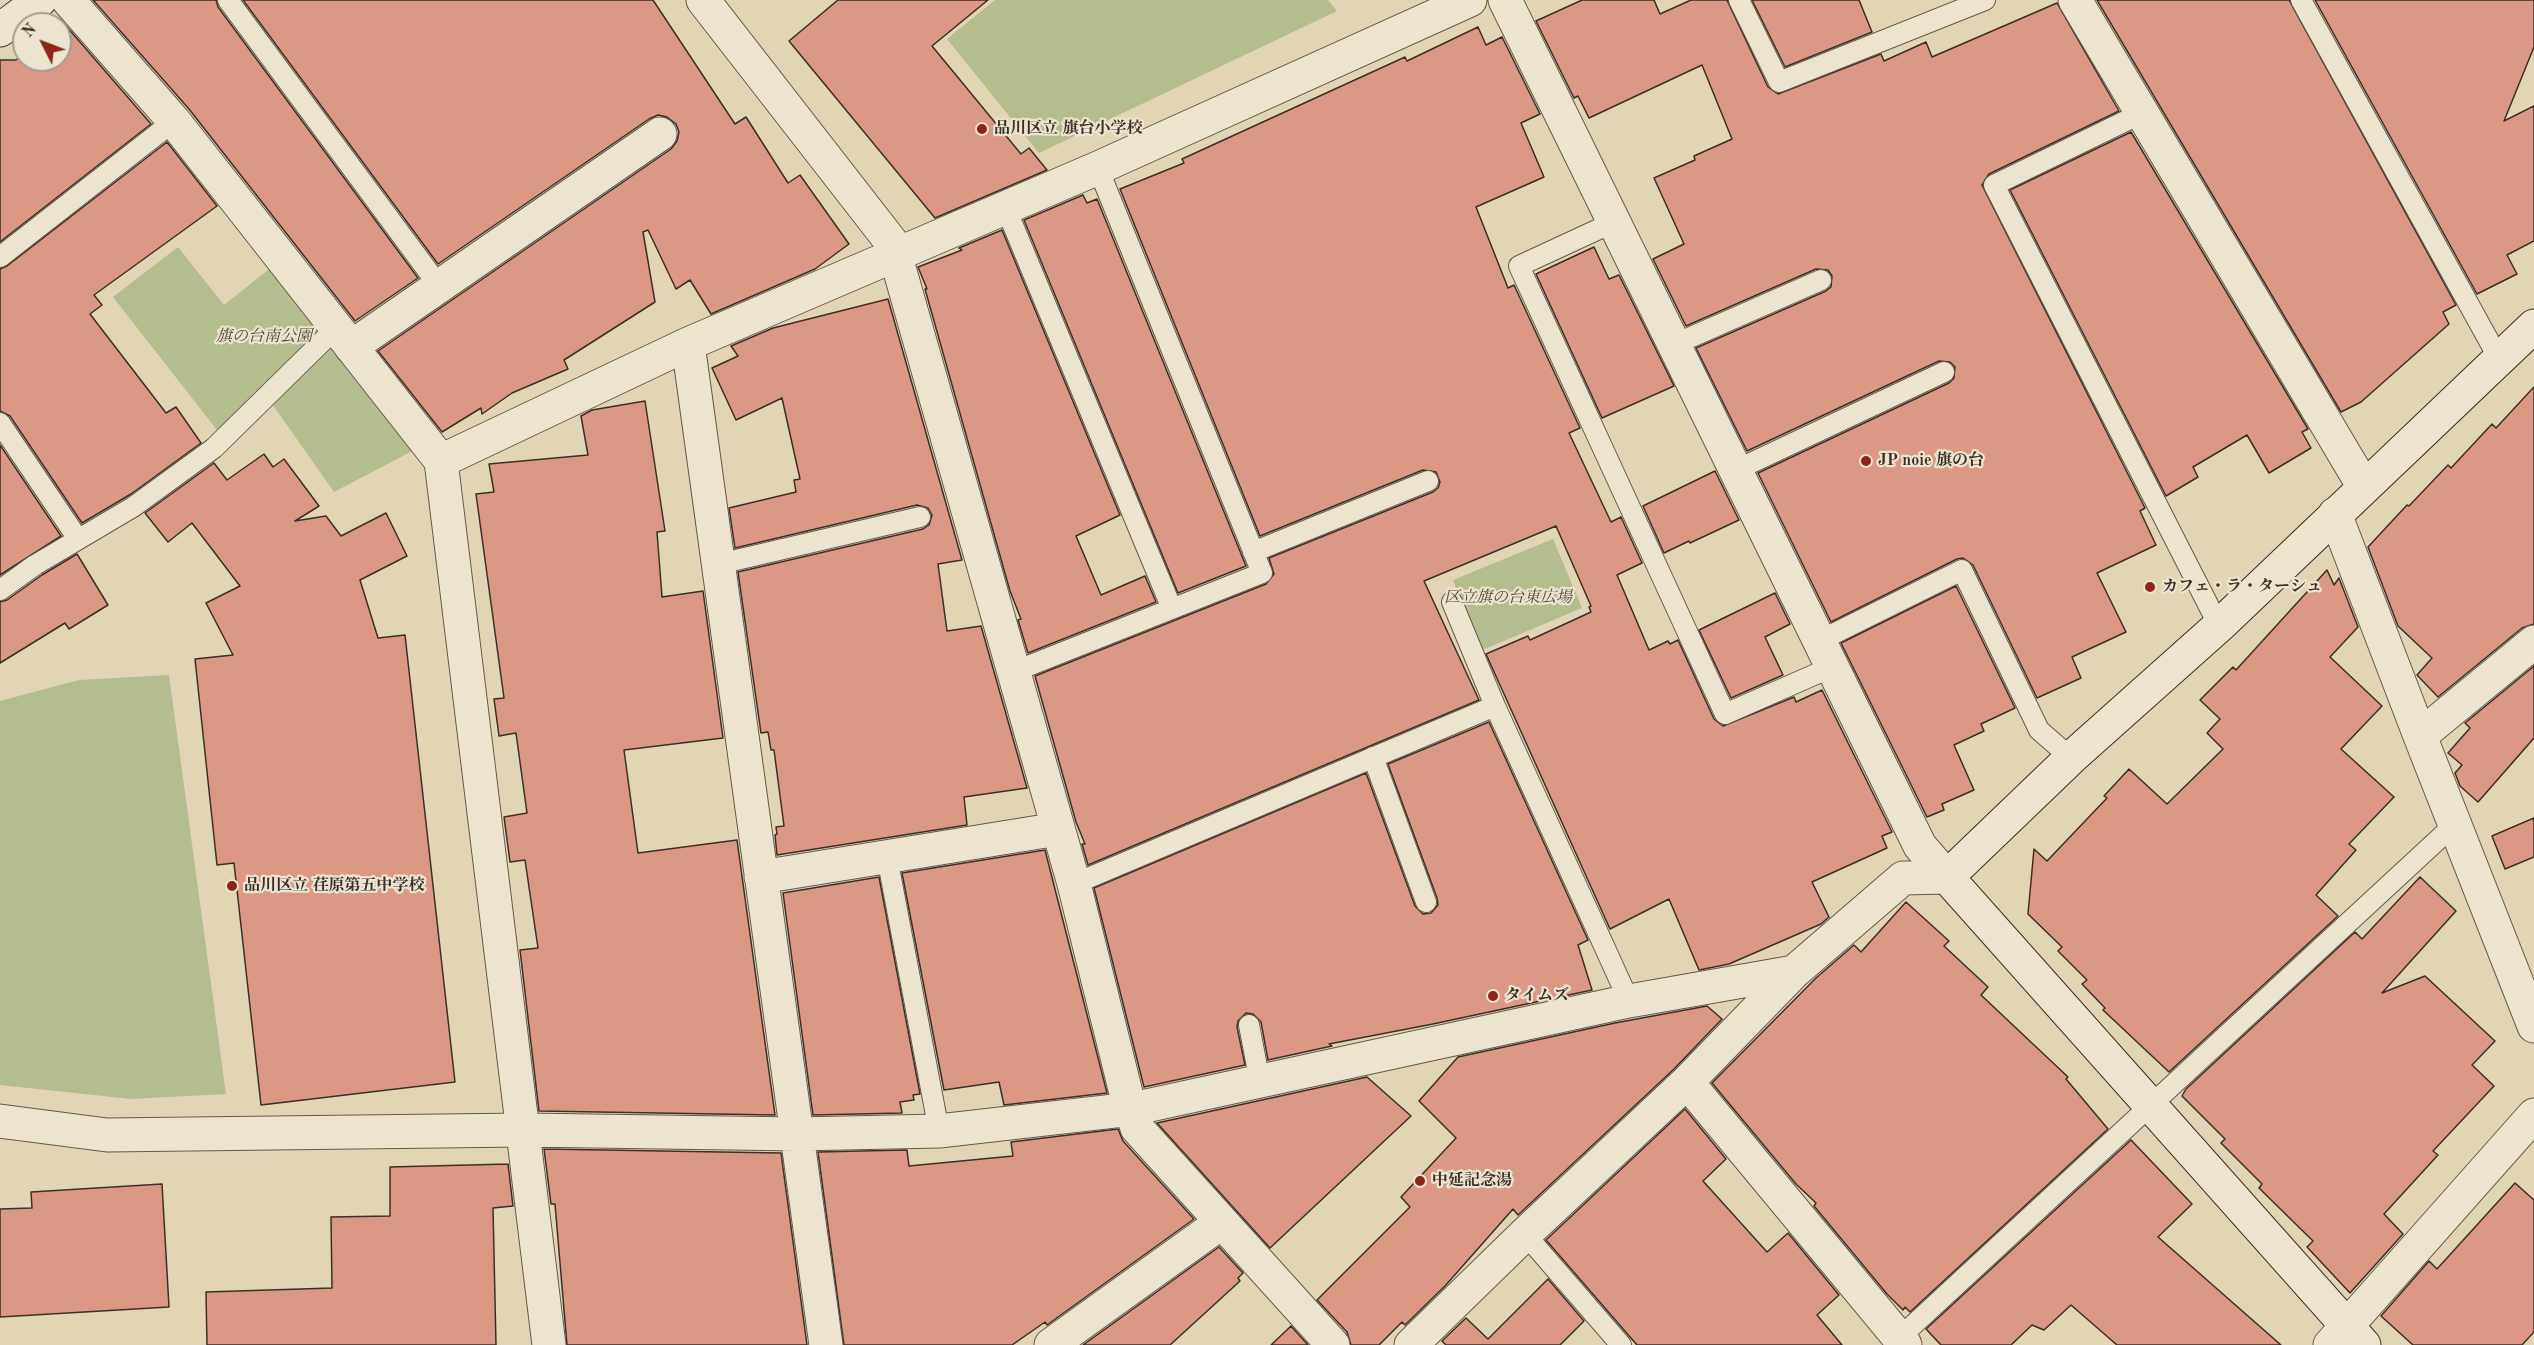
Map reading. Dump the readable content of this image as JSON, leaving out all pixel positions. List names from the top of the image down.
{
  "parks": ["旗の台南公園", "区立旗の台東広場"],
  "places": [
    "品川区立 旗台小学校",
    "JP noie 旗の台",
    "カフェ・ラ・ターシュ",
    "品川区立 荏原第五中学校",
    "タイムズ",
    "中延記念湯"
  ],
  "north": "top left"
}
